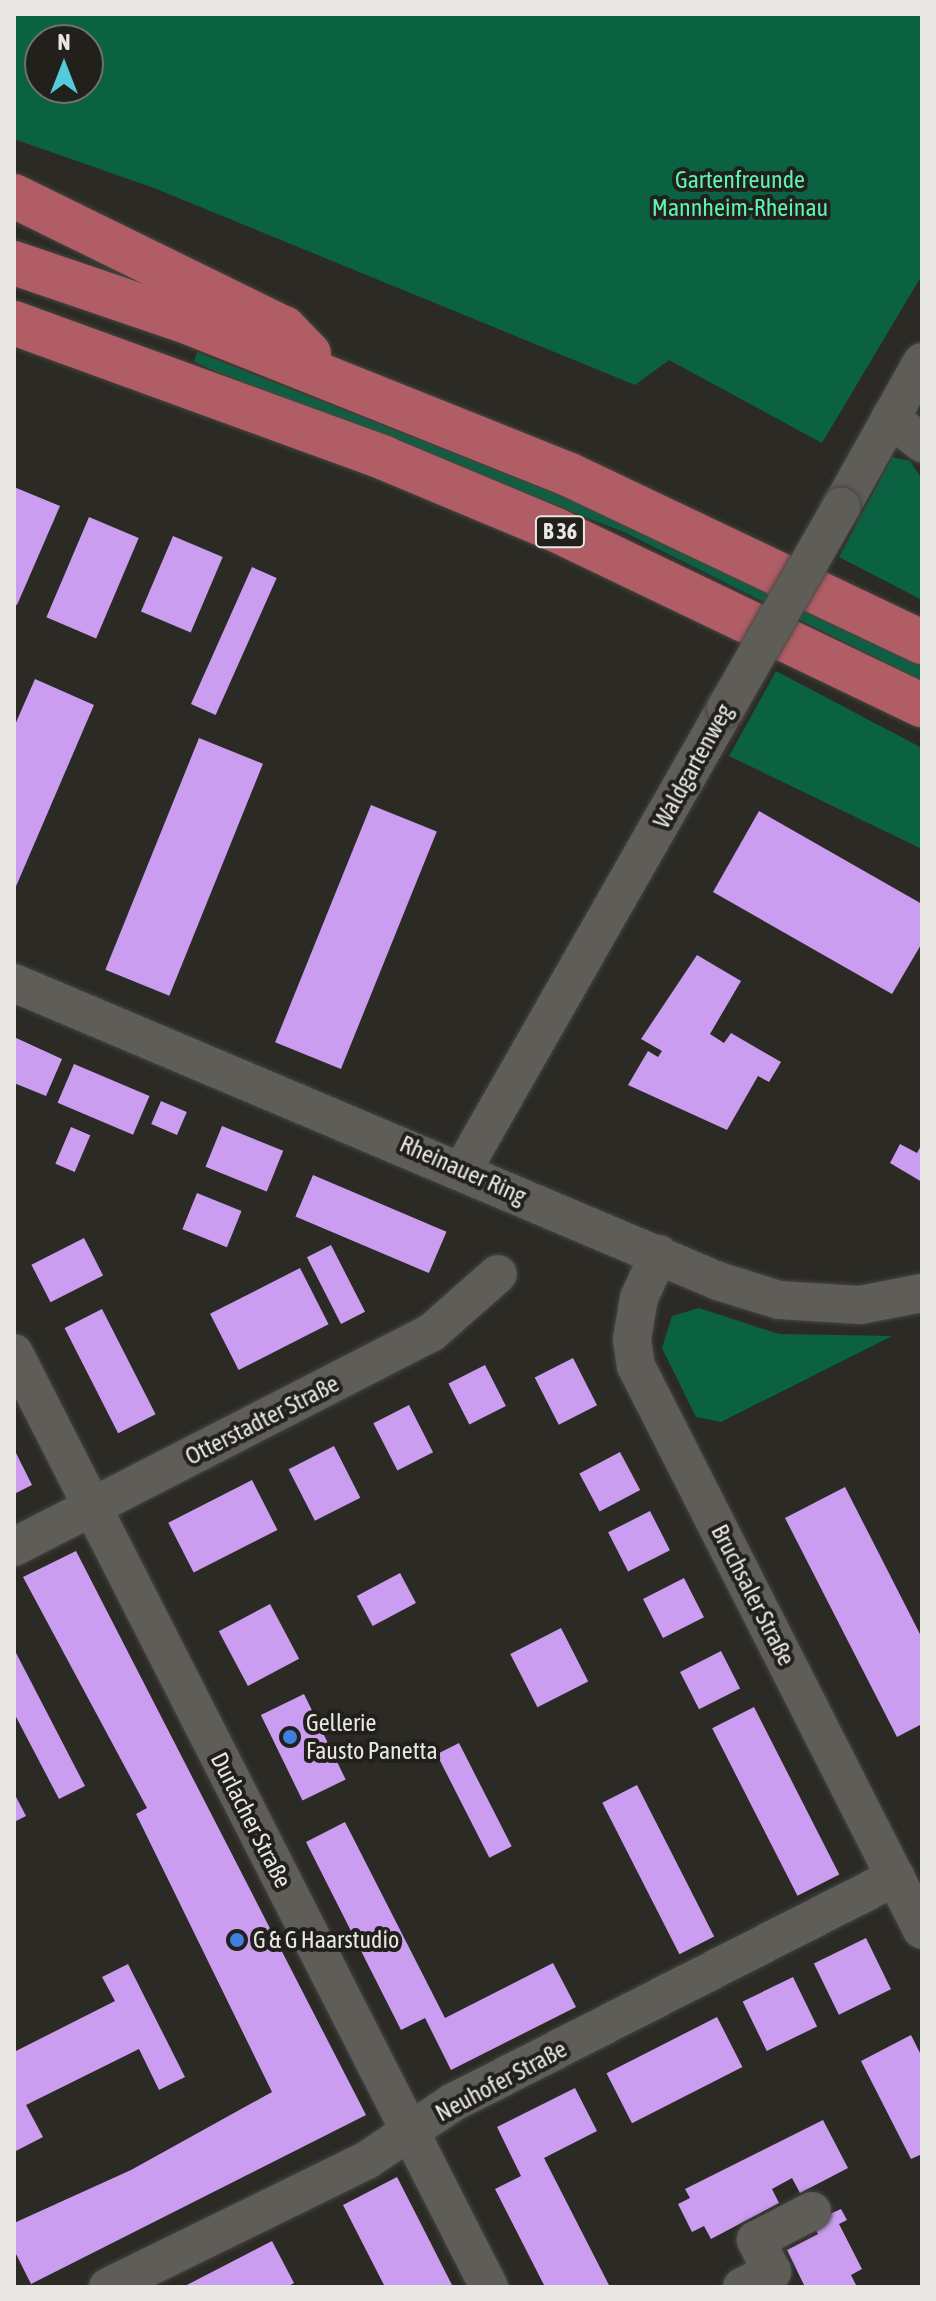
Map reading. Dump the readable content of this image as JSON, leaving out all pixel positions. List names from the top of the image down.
{
  "streets": {
    "highway": ["B 36"],
    "street": [
      "Waldgartenweg",
      "Rheinauer Ring",
      "Otterstadter Straße",
      "Bruchsaler Straße",
      "Durlacher Straße",
      "Neuhofer Straße"
    ]
  },
  "crossings": [
    ["Waldgartenweg", "Rheinauer Ring"],
    ["Rheinauer Ring", "Bruchsaler Straße"],
    ["Otterstadter Straße", "Durlacher Straße"],
    ["Bruchsaler Straße", "Neuhofer Straße"],
    ["Durlacher Straße", "Neuhofer Straße"]
  ],
  "parks": ["Gartenfreunde Mannheim-Rheinau"],
  "places": ["Gellerie Fausto Panetta", "G & G Haarstudio"],
  "north": "top"
}
